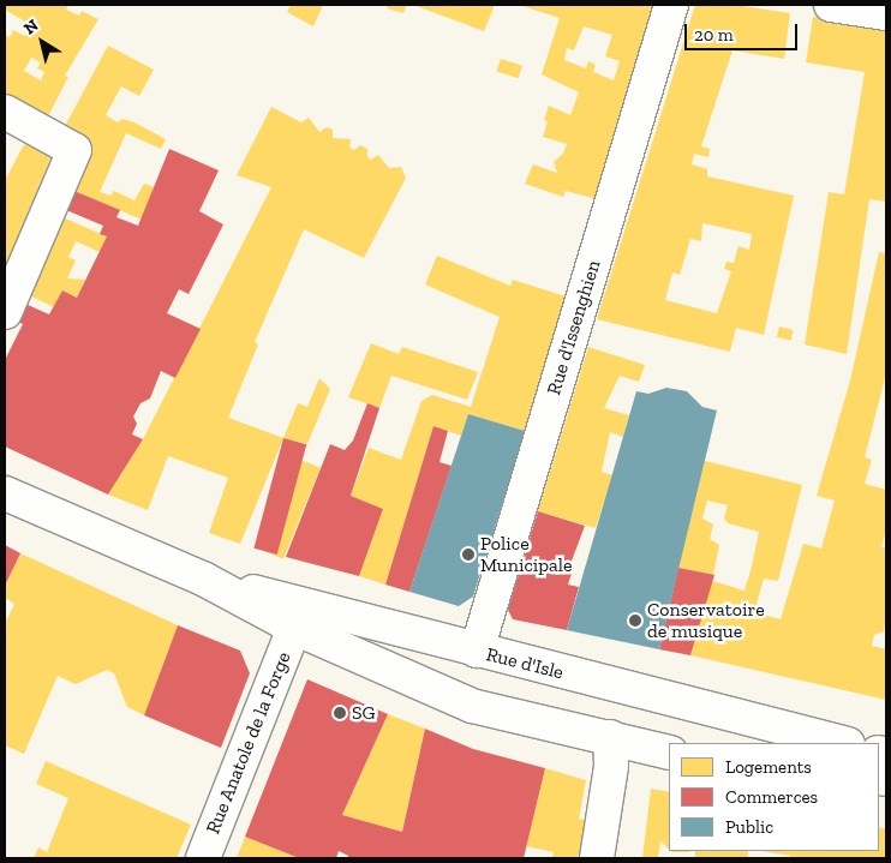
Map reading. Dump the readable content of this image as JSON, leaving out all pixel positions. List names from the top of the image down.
{
  "streets": {
    "street": ["Rue d'Issenghien", "Rue d'Isle", "Rue Anatole de la Forge"]
  },
  "crossings": [
    ["Rue d'Issenghien", "Rue d'Isle"],
    ["Rue d'Isle", "Rue Anatole de la Forge"]
  ],
  "places": ["Police Municipale", "Conservatoire de musique", "SG"],
  "legend": ["Logements", "Commerces", "Public"],
  "scale_bar": "20 m",
  "north": "top left"
}
